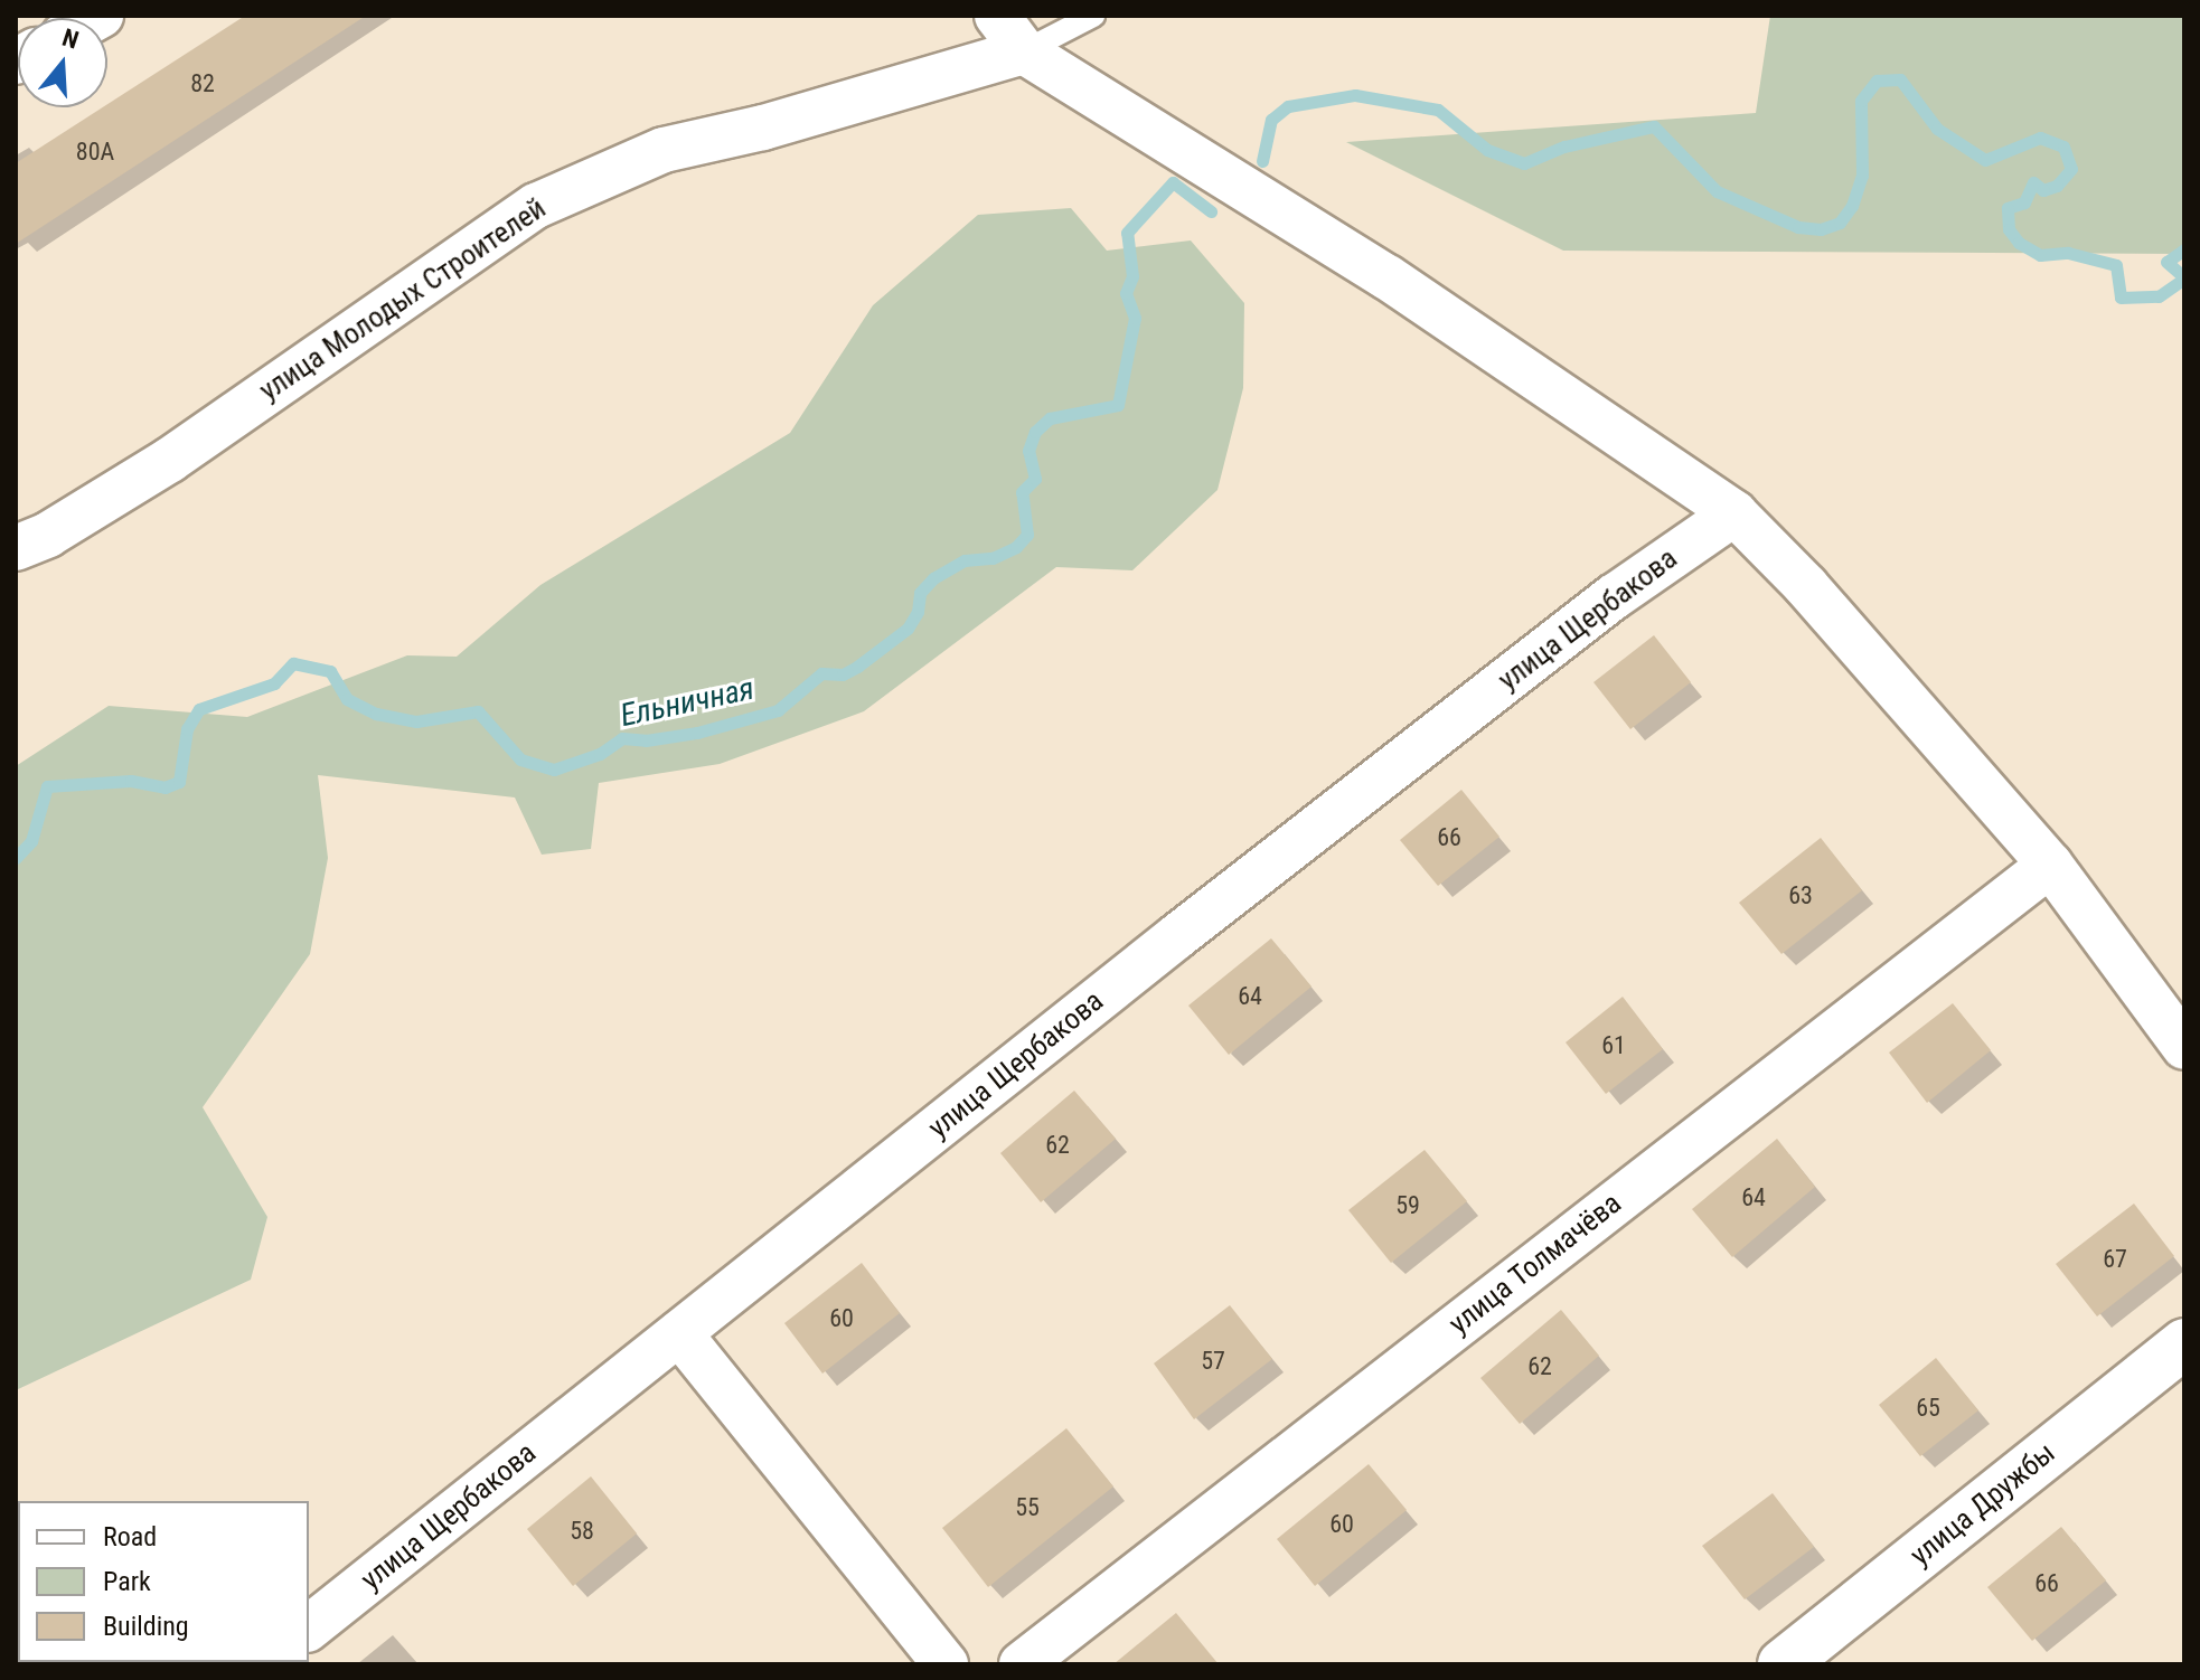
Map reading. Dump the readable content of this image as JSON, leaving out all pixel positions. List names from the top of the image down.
{
  "streets": {
    "street": [
      "улица Молодых Строителей",
      "улица Щербакова",
      "улица Толмачёва",
      "улица Дружбы"
    ]
  },
  "water": ["Ельничная"],
  "house_numbers": [
    "82",
    "80А",
    "66",
    "63",
    "64",
    "61",
    "62",
    "64",
    "59",
    "67",
    "60",
    "57",
    "62",
    "65",
    "55",
    "60",
    "58",
    "66"
  ],
  "legend": ["Road", "Park", "Building"],
  "north": "top"
}
